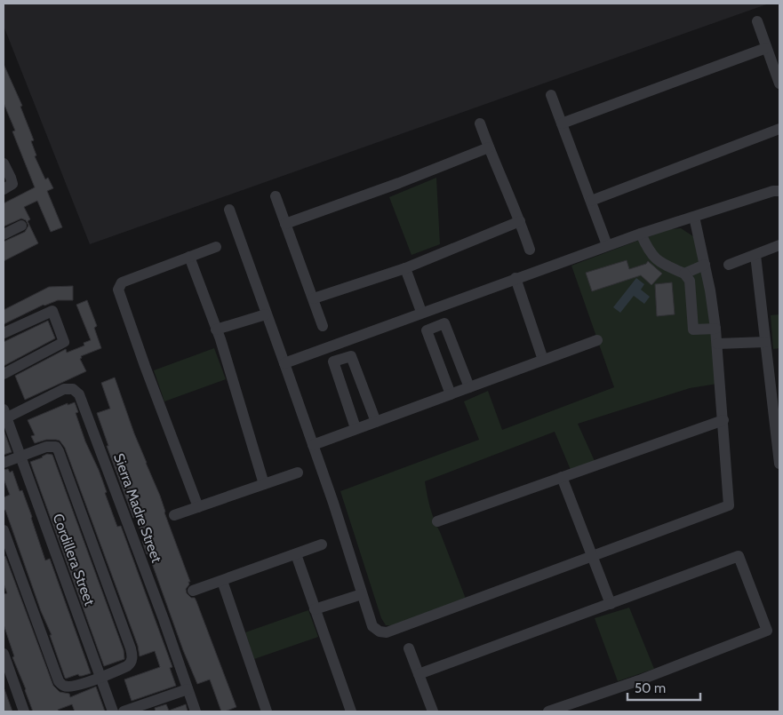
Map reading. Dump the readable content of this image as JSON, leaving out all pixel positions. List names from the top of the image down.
{
  "streets": {
    "street": ["Sierra Madre Street", "Cordillera Street"]
  },
  "crossings": [
    ["Sierra Madre Street", "Cordillera Street"]
  ],
  "scale_bar": "50 m"
}
